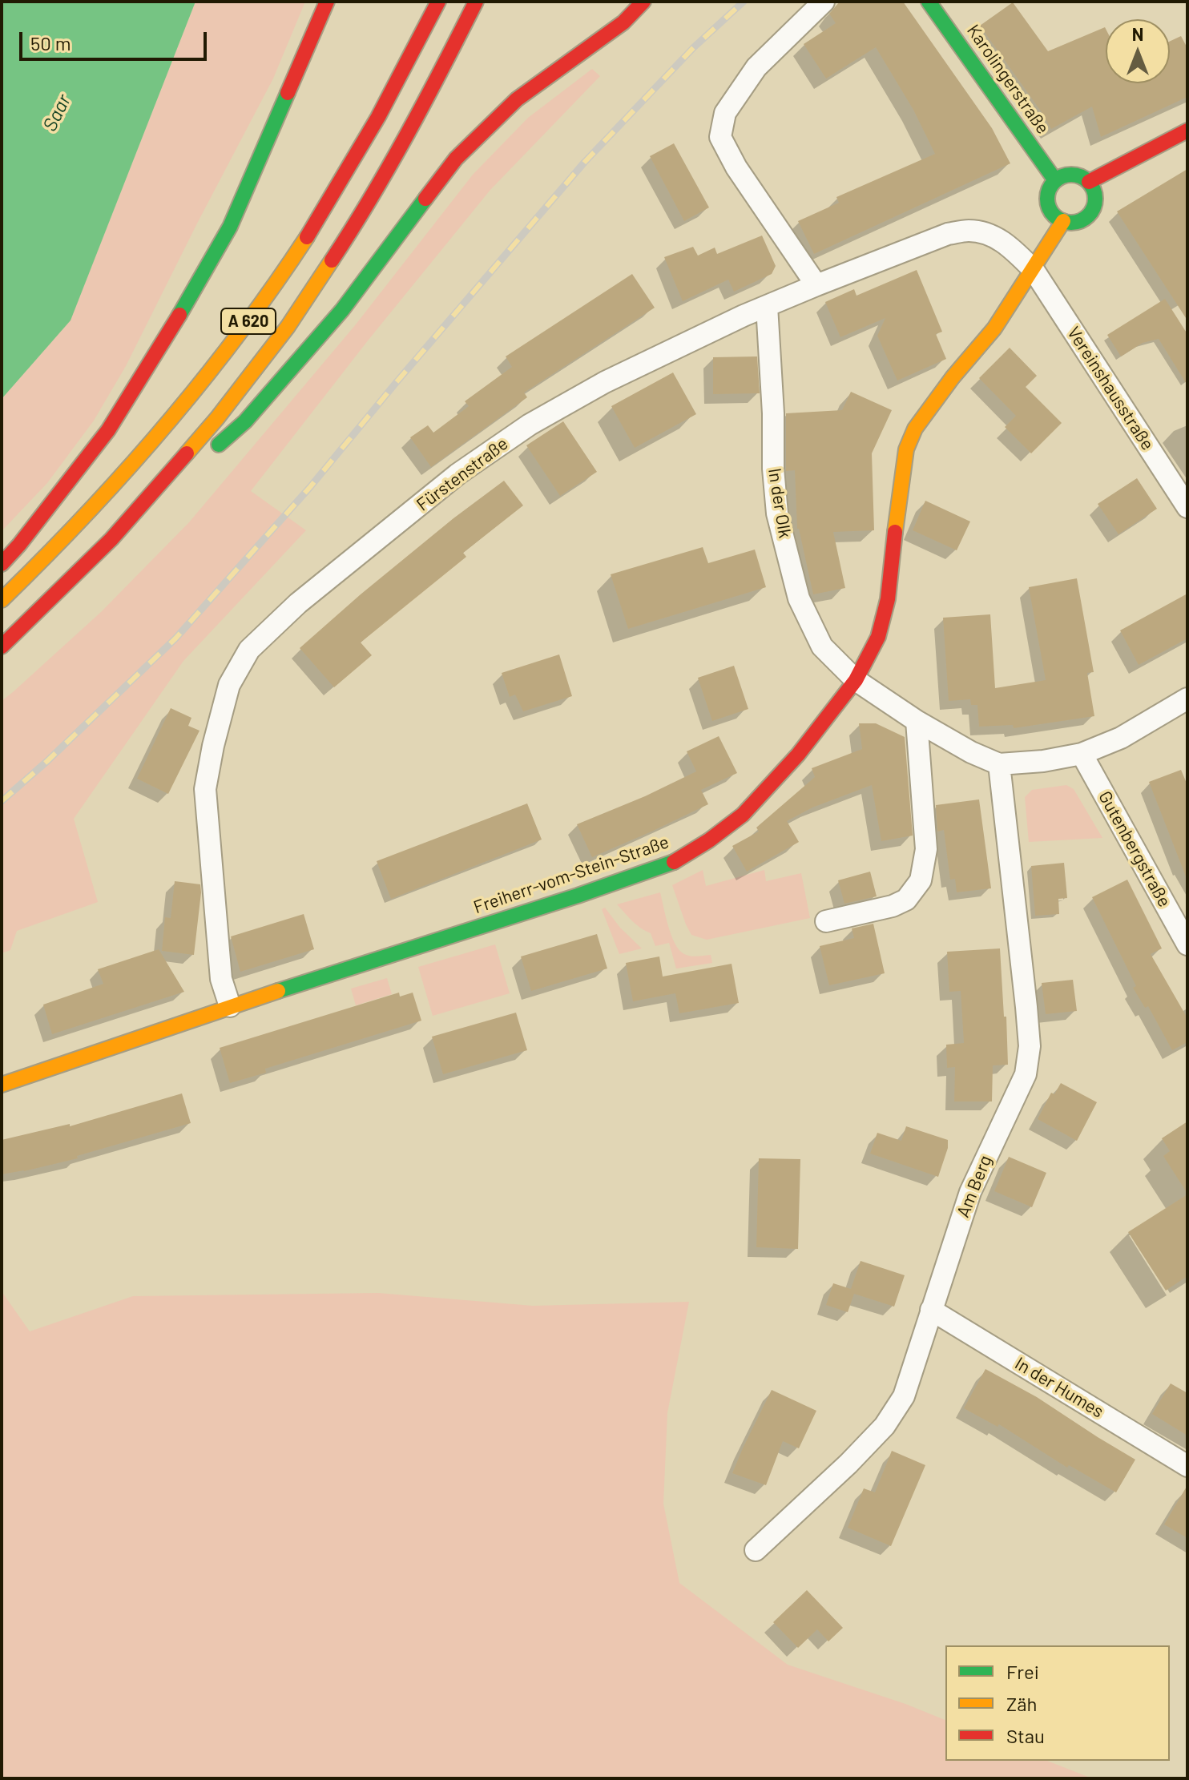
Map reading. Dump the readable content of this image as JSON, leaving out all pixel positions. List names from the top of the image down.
{
  "streets": {
    "main road": ["Karolingerstraße", "A 620", "Freiherr-vom-Stein-Straße"],
    "street": [
      "Vereinshausstraße",
      "Fürstenstraße",
      "In der Olk",
      "Gutenbergstraße",
      "Am Berg",
      "In der Humes"
    ]
  },
  "crossings": [
    ["Karolingerstraße", "Freiherr-vom-Stein-Straße"],
    ["Vereinshausstraße", "Fürstenstraße"],
    ["Vereinshausstraße", "Freiherr-vom-Stein-Straße"],
    ["Fürstenstraße", "In der Olk"],
    ["Fürstenstraße", "Freiherr-vom-Stein-Straße"],
    ["In der Olk", "Freiherr-vom-Stein-Straße"],
    ["Am Berg", "In der Humes"]
  ],
  "water": ["Saar"],
  "legend": ["Frei", "Zäh", "Stau"],
  "scale_bar": "50 m",
  "north": "top"
}
